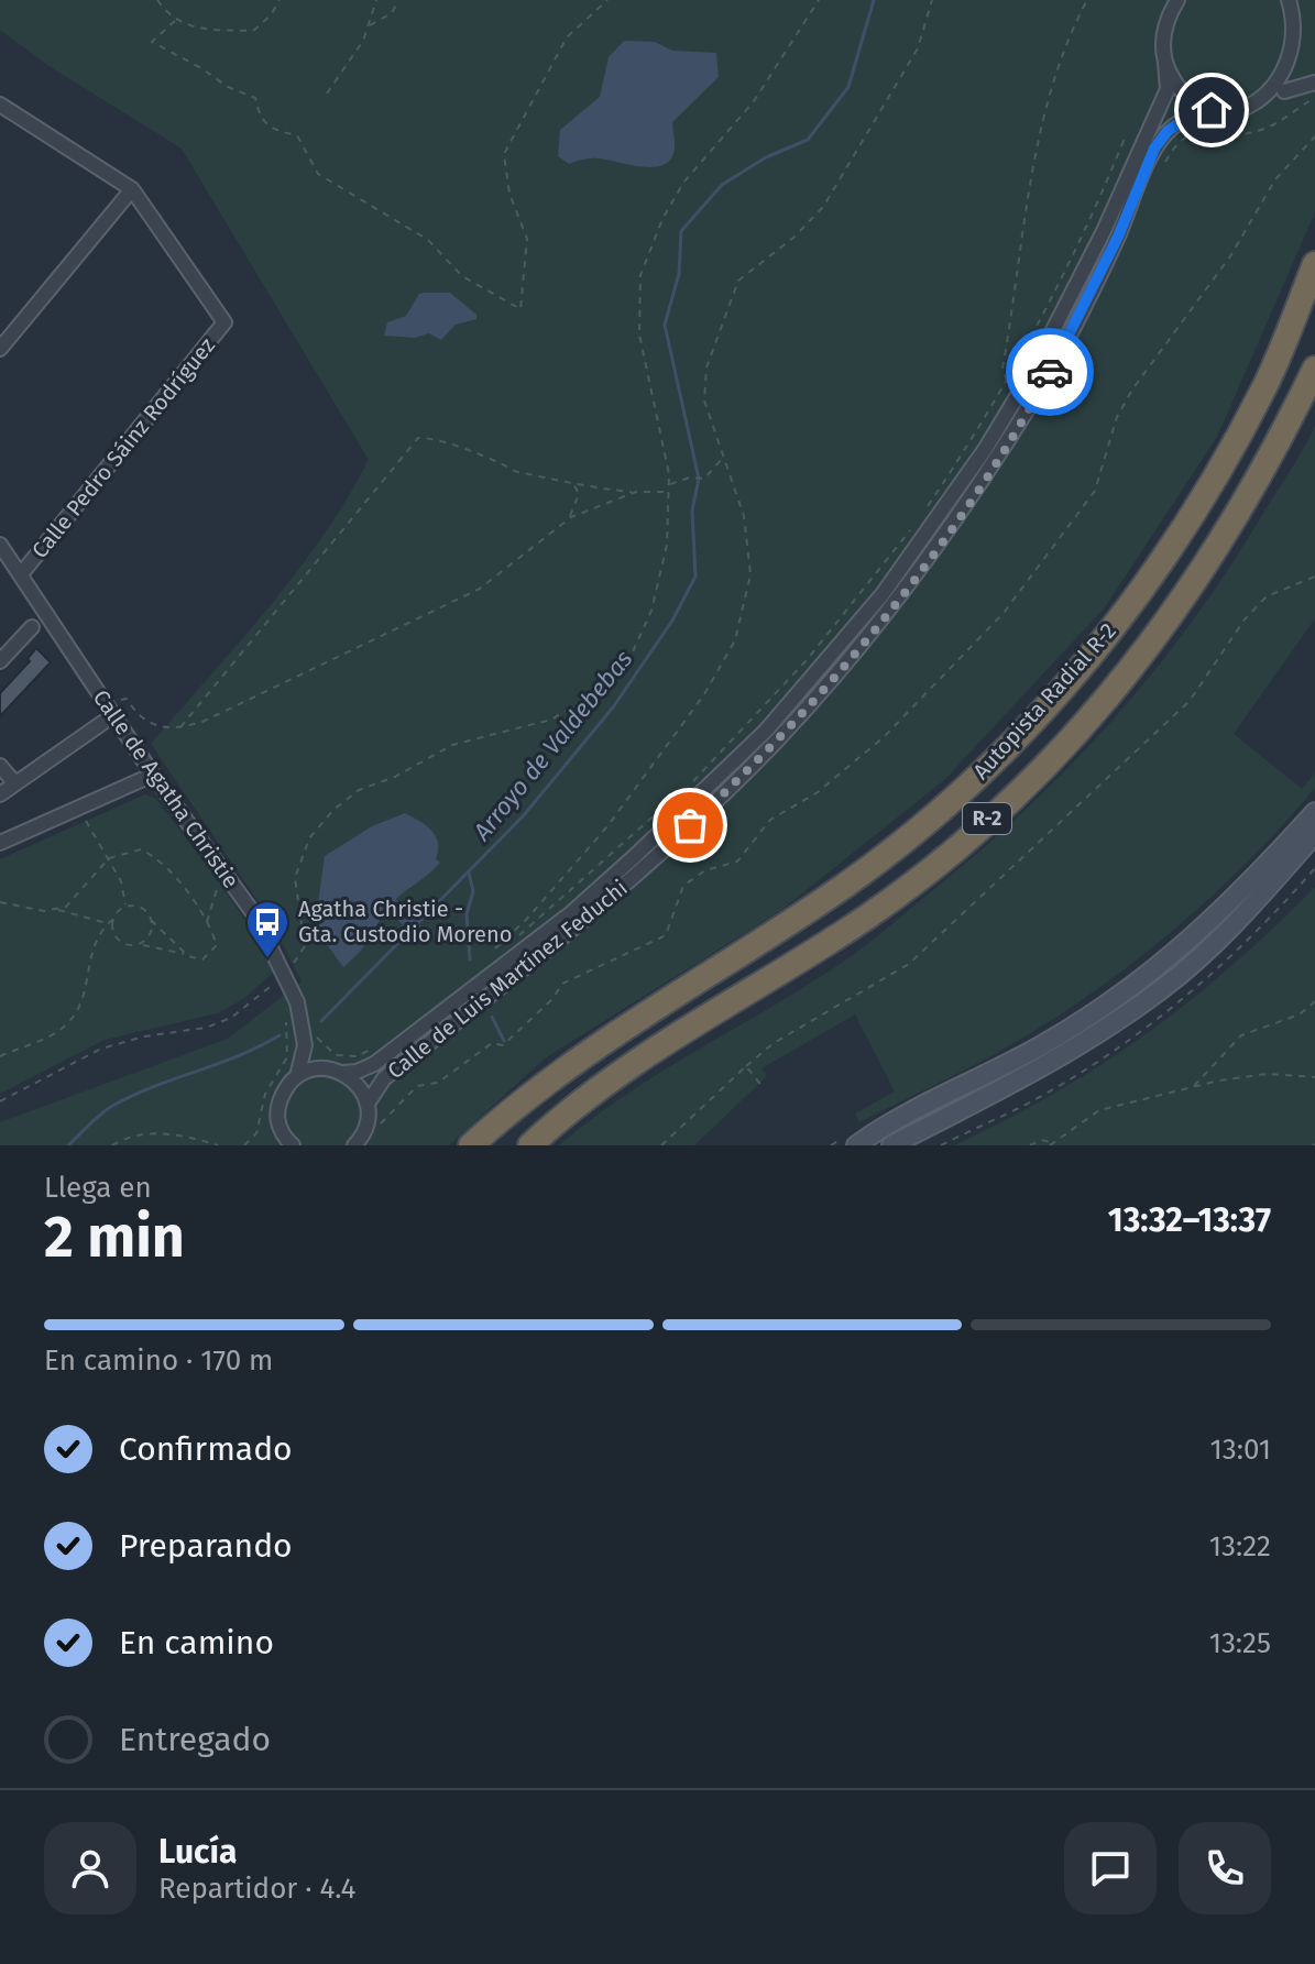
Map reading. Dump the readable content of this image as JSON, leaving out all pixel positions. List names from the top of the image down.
{
  "streets": {
    "highway": ["Autopista Radial R-2", "R-2"],
    "street": ["Calle Pedro Sáinz Rodríguez", "Calle de Agatha Christie", "Calle de Luis Martínez Feduchi"]
  },
  "crossings": [
    ["Calle Pedro Sáinz Rodríguez", "Calle de Agatha Christie"],
    ["Calle de Agatha Christie", "Calle de Luis Martínez Feduchi"]
  ],
  "water": ["Arroyo de Valdebebas"],
  "places": {
    "bus stop": ["Agatha Christie - Gta. Custodio Moreno"]
  },
  "page": {
    "heading": ["2 min", "Llega en", "13:32–13:37"],
    "panel": ["Lucía", "Repartidor · 4.4"],
    "bar": "En camino · 170 m",
    "list": [
      ["Confirmado", "13:01"],
      ["Preparando", "13:22"],
      ["En camino", "13:25"],
      "Entregado"
    ]
  }
}
